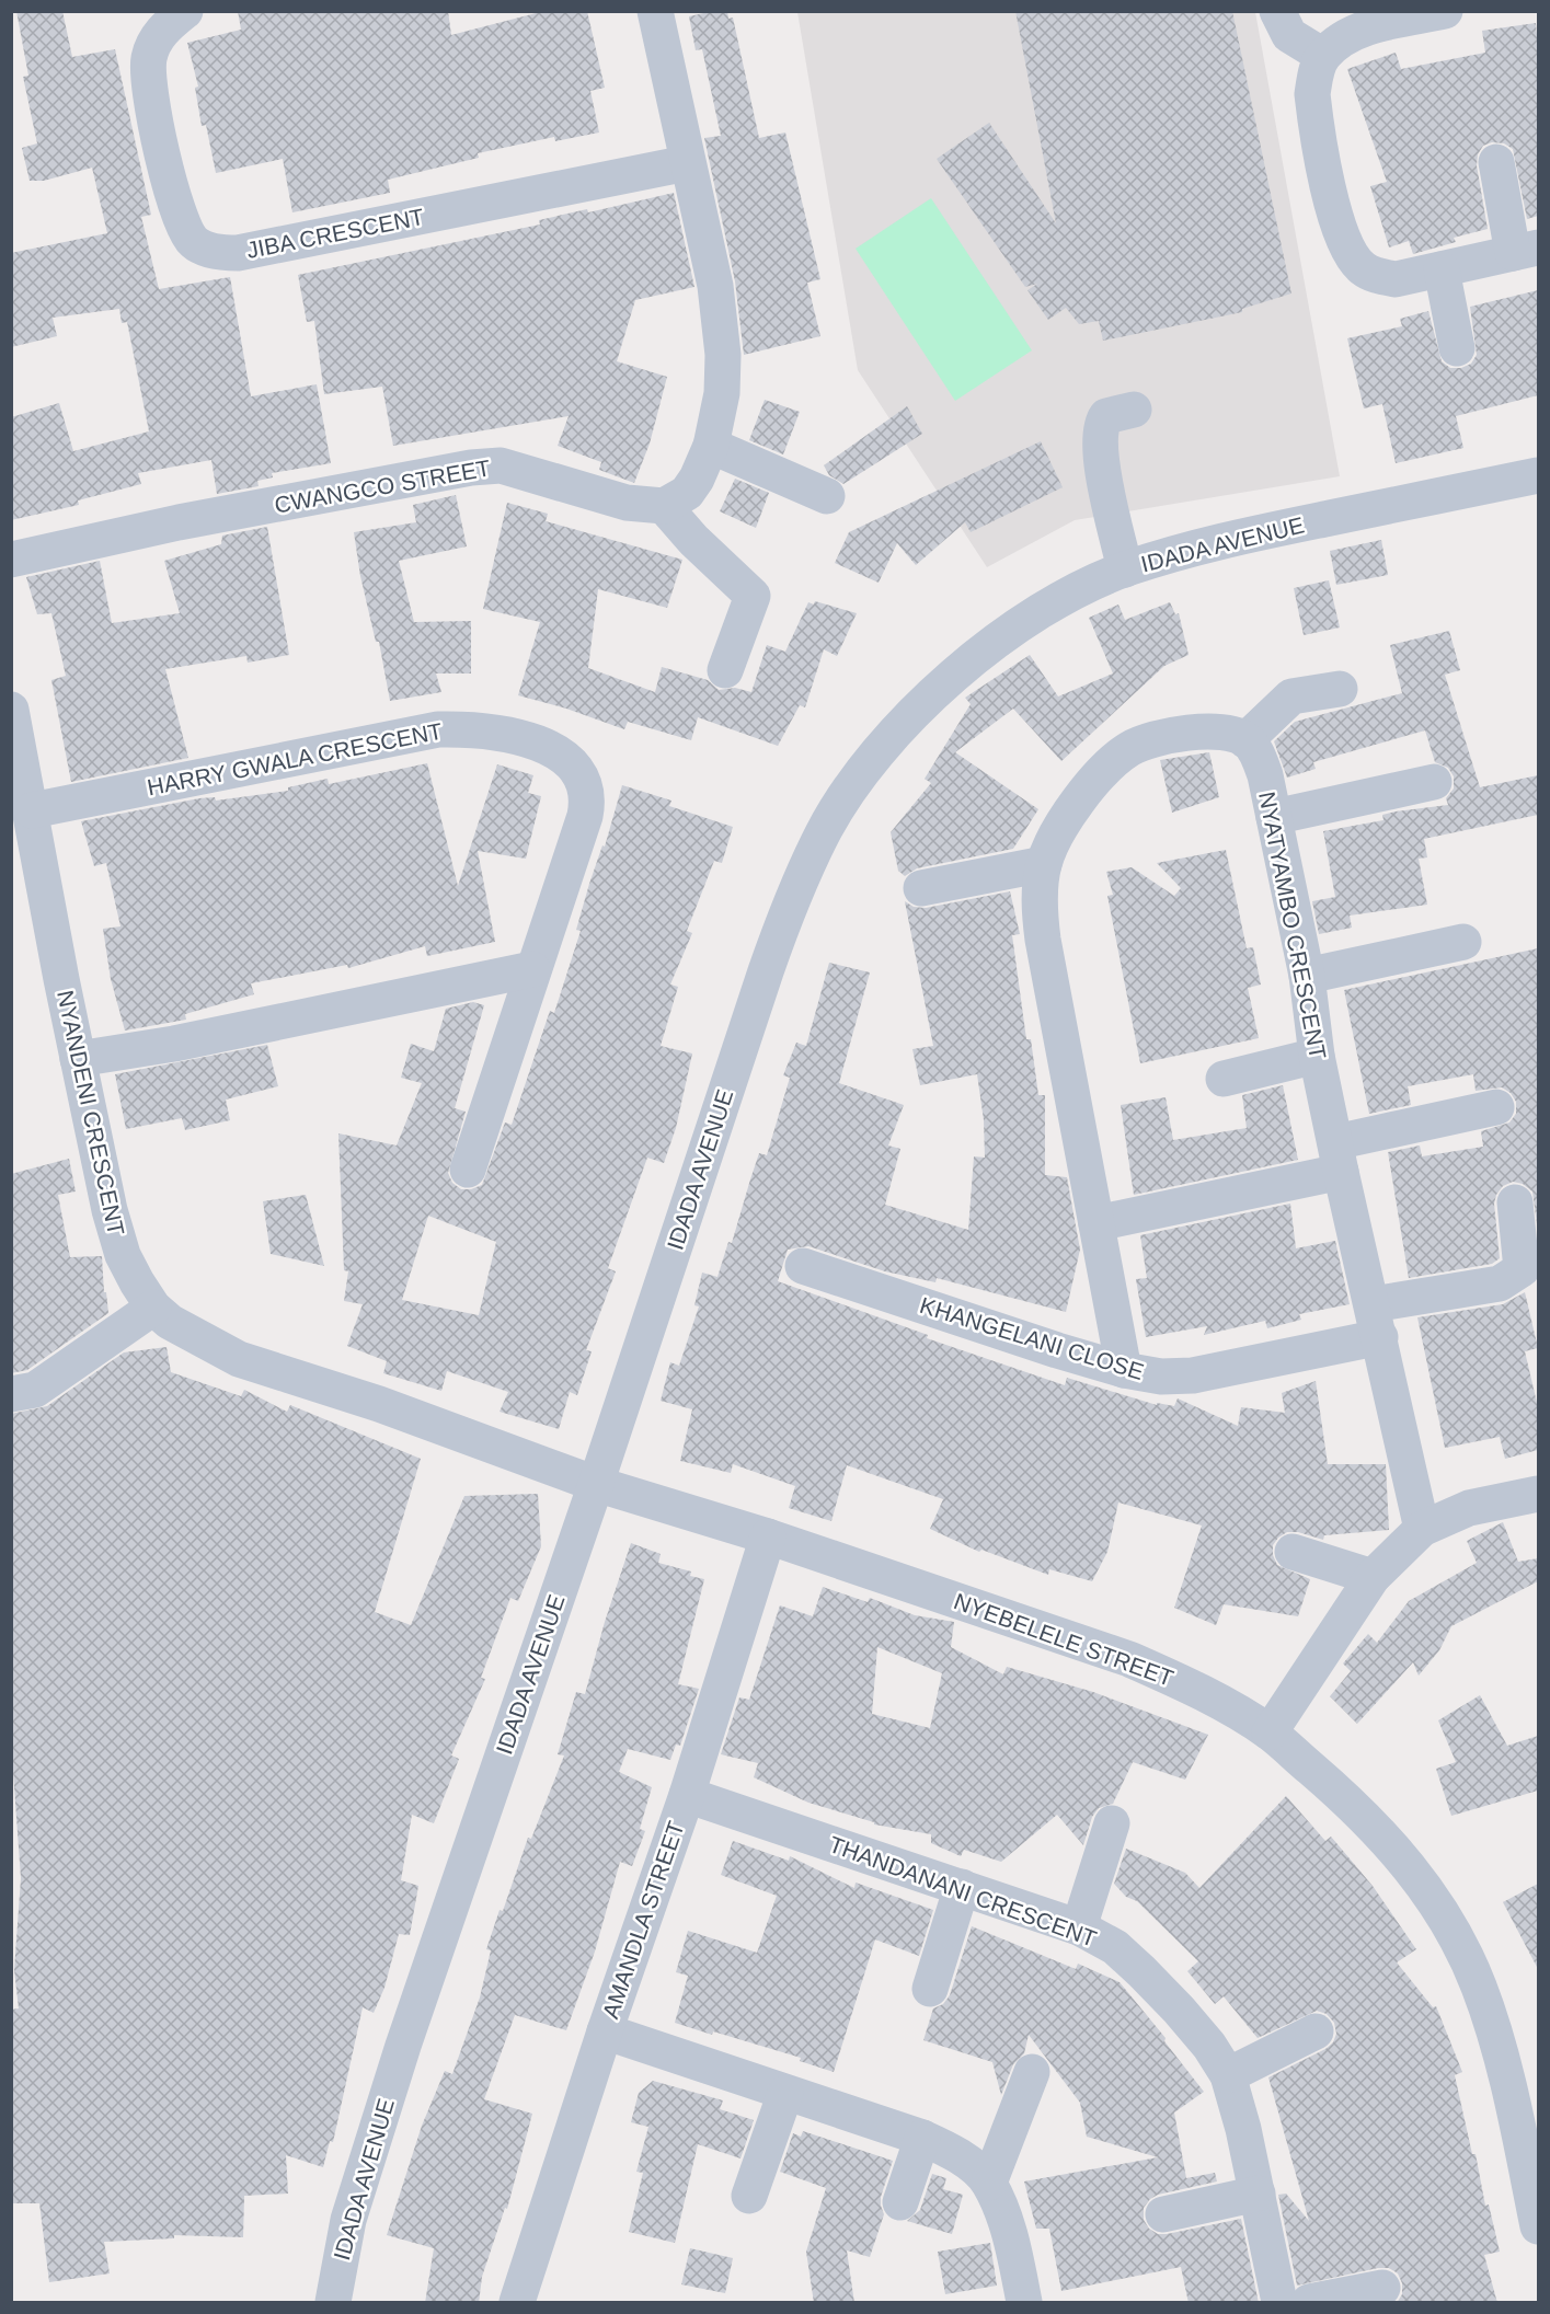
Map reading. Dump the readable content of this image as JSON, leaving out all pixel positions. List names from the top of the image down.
{
  "streets": {
    "street": [
      "JIBA CRESCENT",
      "CWANGCO STREET",
      "IDADA AVENUE",
      "HARRY GWALA CRESCENT",
      "NYATYAMBO CRESCENT",
      "NYANDENI CRESCENT",
      "KHANGELANI CLOSE",
      "NYEBELELE STREET",
      "THANDANANI CRESCENT",
      "AMANDLA STREET"
    ]
  },
  "crossings": [
    ["IDADA AVENUE", "NYANDENI CRESCENT"],
    ["IDADA AVENUE", "NYEBELELE STREET"],
    ["HARRY GWALA CRESCENT", "NYANDENI CRESCENT"],
    ["NYATYAMBO CRESCENT", "KHANGELANI CLOSE"],
    ["NYANDENI CRESCENT", "NYEBELELE STREET"],
    ["NYEBELELE STREET", "AMANDLA STREET"],
    ["THANDANANI CRESCENT", "AMANDLA STREET"]
  ]
}
